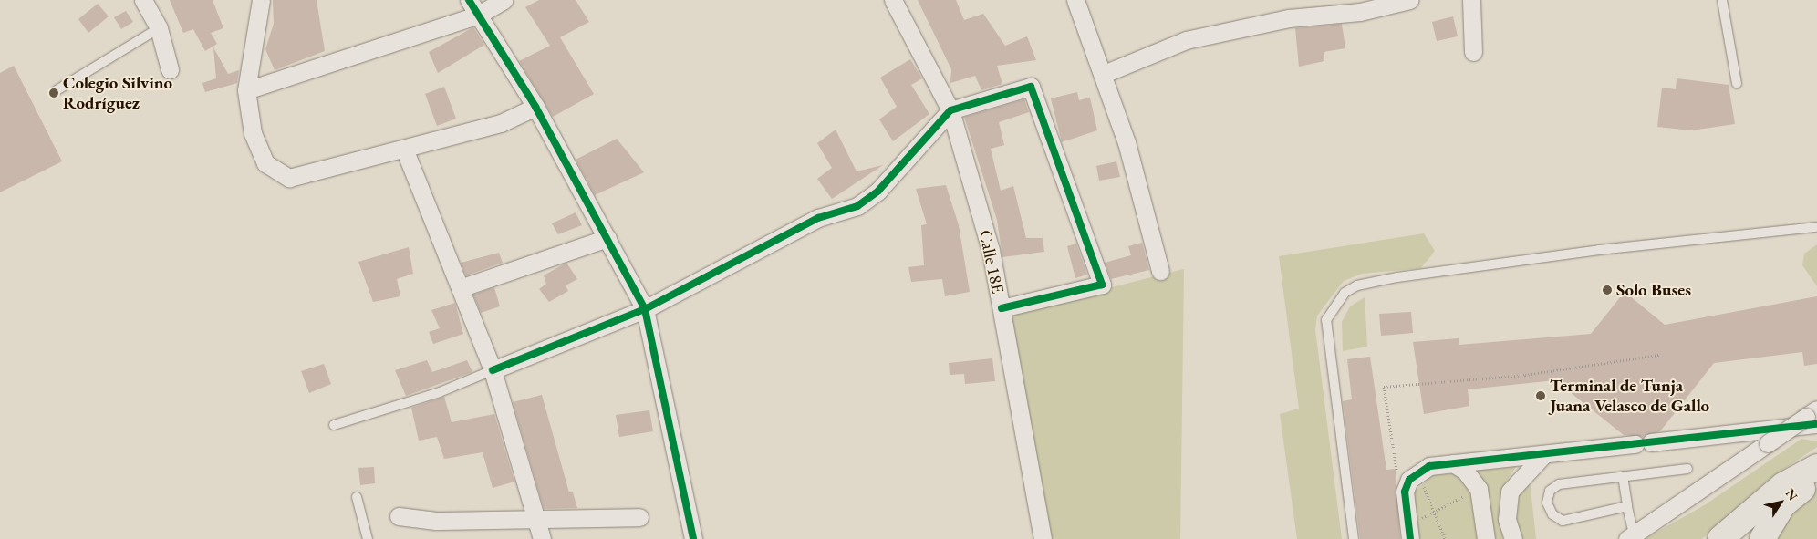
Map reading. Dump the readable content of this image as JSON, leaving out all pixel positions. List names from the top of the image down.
{
  "streets": {
    "street": ["Calle 18E"]
  },
  "places": ["Colegio Silvino Rodríguez", "Solo Buses", "Terminal de Tunja Juana Velasco de Gallo"],
  "north": "top right"
}
